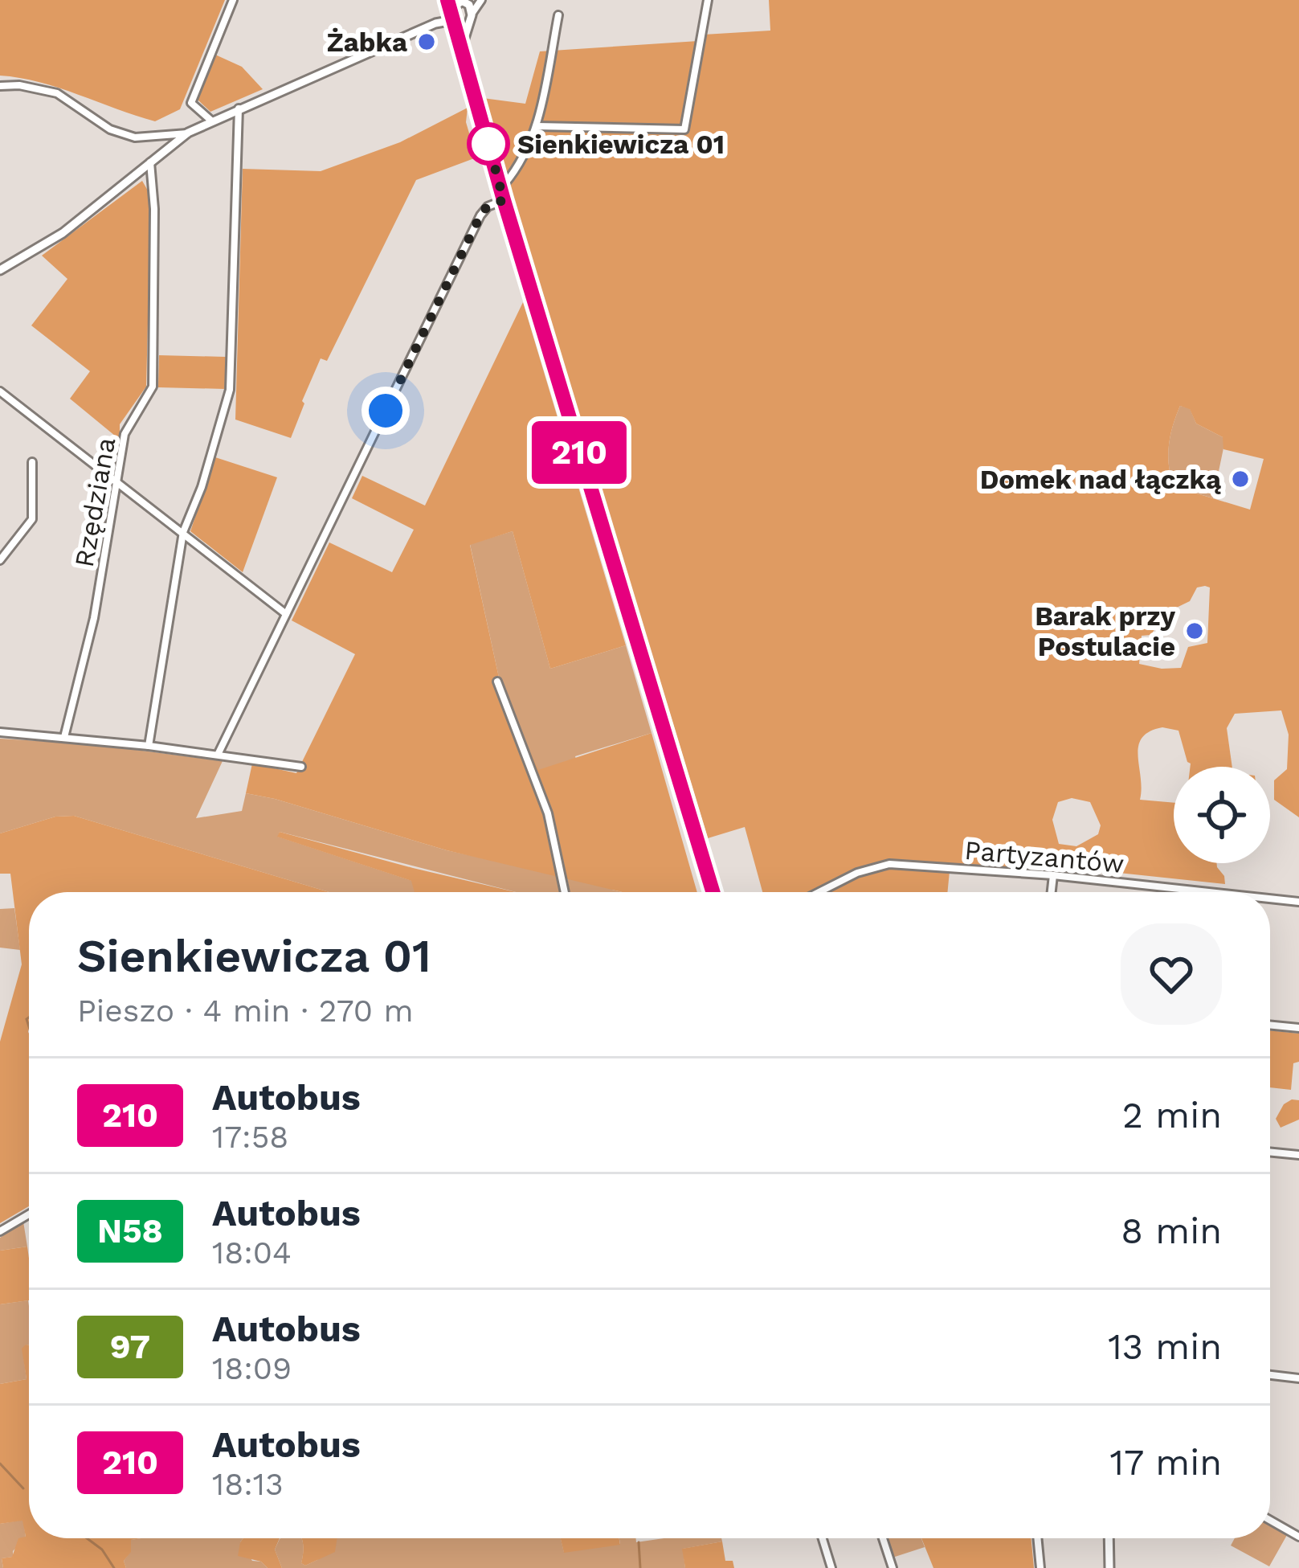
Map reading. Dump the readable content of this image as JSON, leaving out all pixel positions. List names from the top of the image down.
{
  "streets": {
    "street": ["Rzędziana", "Partyzantów"]
  },
  "places": [
    "Żabka",
    "Sienkiewicza 01",
    "Domek nad łączką",
    "Barak przy Postulacie"
  ],
  "lines": ["bus line 210"],
  "page": {
    "on_map": "210",
    "heading": ["Sienkiewicza 01", "Pieszo · 4 min · 270 m"],
    "list": [
      {
        "mark": "210",
        "name": "Autobus",
        "note": "17:58",
        "value": "2 min"
      },
      {
        "mark": "N58",
        "name": "Autobus",
        "note": "18:04",
        "value": "8 min"
      },
      {
        "mark": "97",
        "name": "Autobus",
        "note": "18:09",
        "value": "13 min"
      },
      {
        "mark": "210",
        "name": "Autobus",
        "note": "18:13",
        "value": "17 min"
      }
    ]
  }
}
